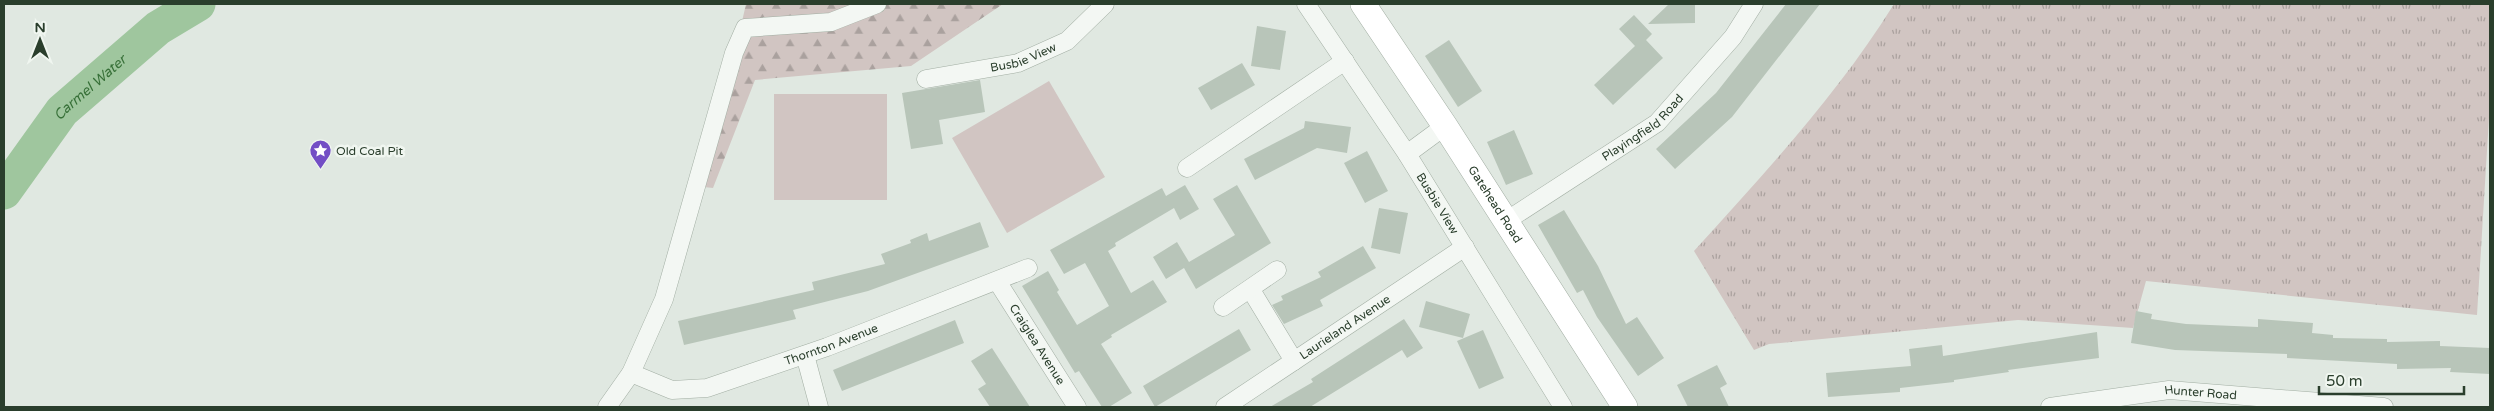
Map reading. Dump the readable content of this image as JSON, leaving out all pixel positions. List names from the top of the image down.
{
  "streets": {
    "main road": ["Gatehead Road"],
    "street": [
      "Busbie View",
      "Playingfield Road",
      "Laurieland Avenue",
      "Thornton Avenue",
      "Craiglea Avenue",
      "Hunter Road"
    ]
  },
  "crossings": [
    ["Busbie View", "Laurieland Avenue"],
    ["Playingfield Road", "Gatehead Road"],
    ["Thornton Avenue", "Craiglea Avenue"]
  ],
  "water": ["Carmel Water"],
  "places": {
    "place": ["Old Coal Pit"]
  },
  "scale_bar": "50 m",
  "north": "top"
}
